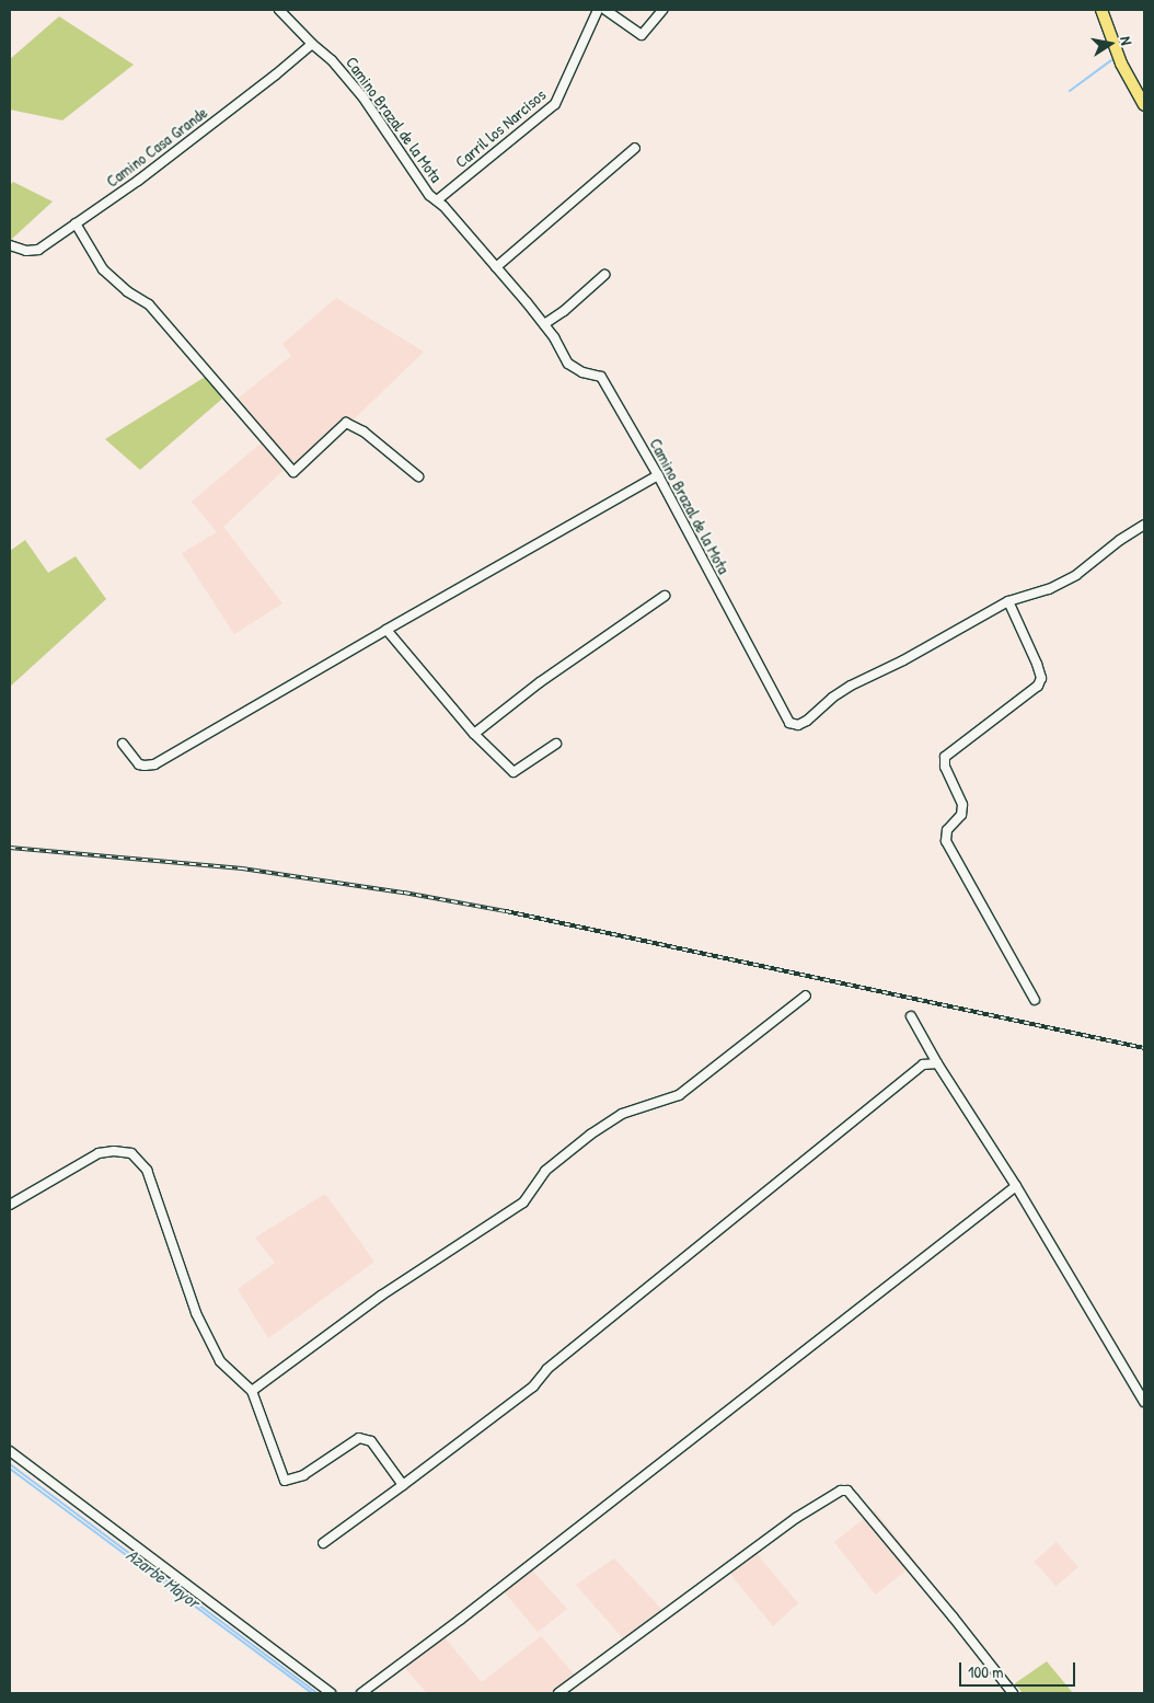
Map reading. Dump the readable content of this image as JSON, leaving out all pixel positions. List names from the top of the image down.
{
  "streets": {
    "street": ["Camino Brazal de la Mota", "Carril los Narcisos", "Camino Casa Grande"]
  },
  "crossings": [
    ["Camino Brazal de la Mota", "Carril los Narcisos"],
    ["Camino Brazal de la Mota", "Camino Casa Grande"]
  ],
  "water": ["Azarbe Mayor"],
  "scale_bar": "100 m",
  "north": "right"
}
